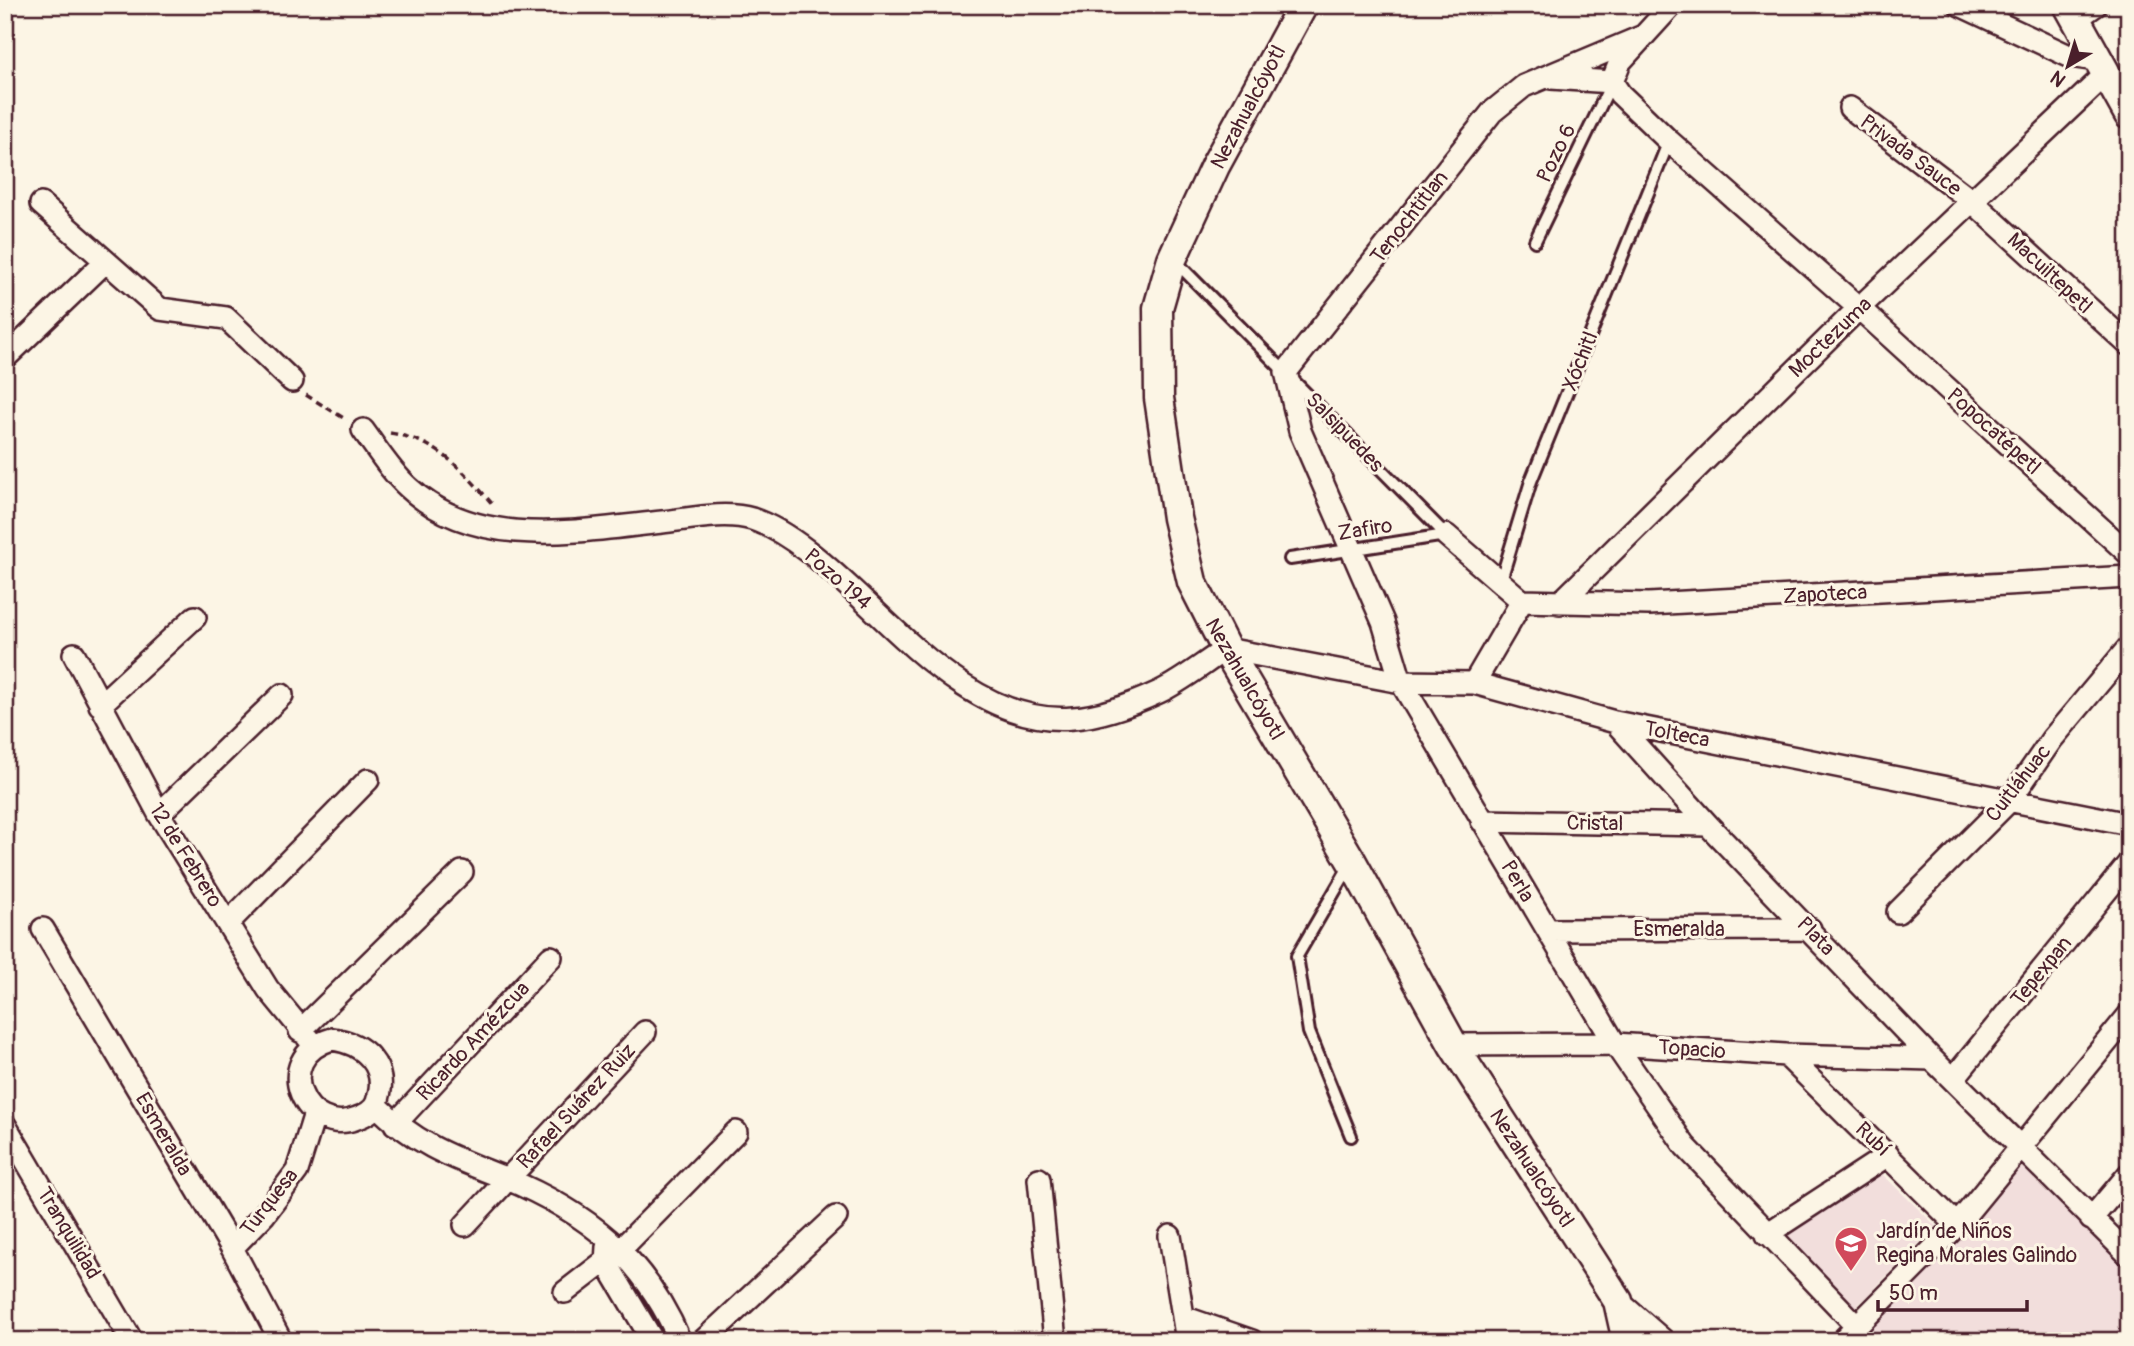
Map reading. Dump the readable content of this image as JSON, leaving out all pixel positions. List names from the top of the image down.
{
  "streets": {
    "main road": ["Nezahualcóyotl"],
    "street": [
      "Privada Sauce",
      "Tenochtitlan",
      "Macuiltepetl",
      "Moctezuma",
      "Popocatépetl",
      "Salsipuedes",
      "Pozo 194",
      "Zapoteca",
      "Tolteca",
      "Cuitláhuac",
      "Cristal",
      "12 de Febrero",
      "Perla",
      "Esmeralda",
      "Plata",
      "Tepexpan",
      "Ricardo Amézcua",
      "Topacio",
      "Rafael Suárez Ruiz",
      "Rubí",
      "Turquesa",
      "Tranquilidad"
    ],
    "lane": ["Pozo 6", "Xóchitl", "Zafiro"]
  },
  "crossings": [
    ["Nezahualcóyotl", "Salsipuedes"],
    ["Nezahualcóyotl", "Pozo 194"],
    ["Nezahualcóyotl", "Tolteca"],
    ["Nezahualcóyotl", "Topacio"],
    ["Privada Sauce", "Macuiltepetl"],
    ["Privada Sauce", "Moctezuma"],
    ["Tenochtitlan", "Salsipuedes"],
    ["Tenochtitlan", "Perla"],
    ["Macuiltepetl", "Moctezuma"],
    ["Moctezuma", "Popocatépetl"],
    ["Moctezuma", "Zapoteca"],
    ["Xóchitl", "Salsipuedes"],
    ["Salsipuedes", "Zafiro"],
    ["Salsipuedes", "Zapoteca"],
    ["Salsipuedes", "Perla"],
    ["Zafiro", "Perla"],
    ["Pozo 194", "Tolteca"],
    ["Tolteca", "Cuitláhuac"],
    ["Tolteca", "Perla"],
    ["Tolteca", "Plata"],
    ["Cristal", "Perla"],
    ["Cristal", "Plata"],
    ["12 de Febrero", "Turquesa"],
    ["Perla", "Esmeralda"],
    ["Perla", "Topacio"],
    ["Esmeralda", "Plata"],
    ["Esmeralda", "Turquesa"],
    ["Plata", "Tepexpan"],
    ["Plata", "Topacio"],
    ["Topacio", "Rubí"]
  ],
  "places": {
    "school or university": ["Jardín de Niños Regina Morales Galindo"]
  },
  "scale_bar": "50 m",
  "north": "bottom left"
}
